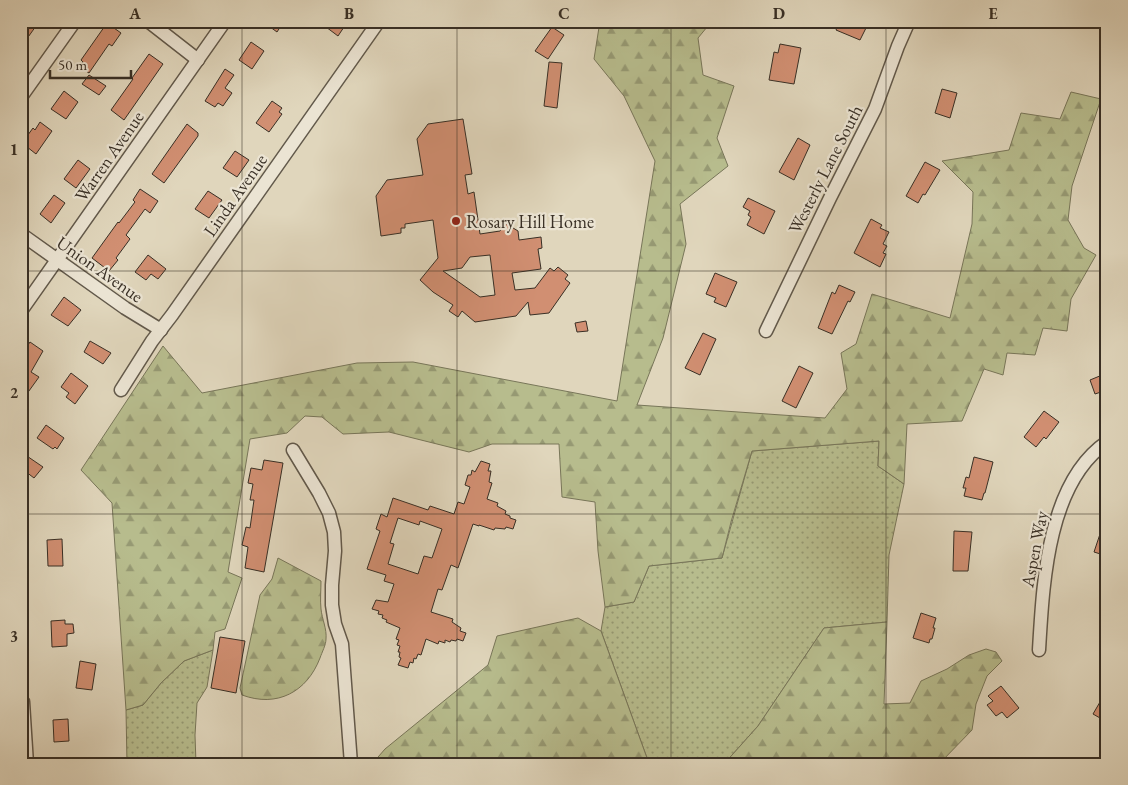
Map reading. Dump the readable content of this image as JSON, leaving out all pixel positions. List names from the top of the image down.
{
  "streets": {
    "street": [
      "Warren Avenue",
      "Westerly Lane South",
      "Linda Avenue",
      "Union Avenue",
      "Aspen Way"
    ]
  },
  "crossings": [
    ["Warren Avenue", "Union Avenue"],
    ["Linda Avenue", "Union Avenue"]
  ],
  "places": ["Rosary Hill Home"],
  "scale_bar": "50 m",
  "grid": {
    "columns": [
      "A",
      "B",
      "C",
      "D",
      "E"
    ],
    "rows": ["1", "2", "3"]
  }
}
